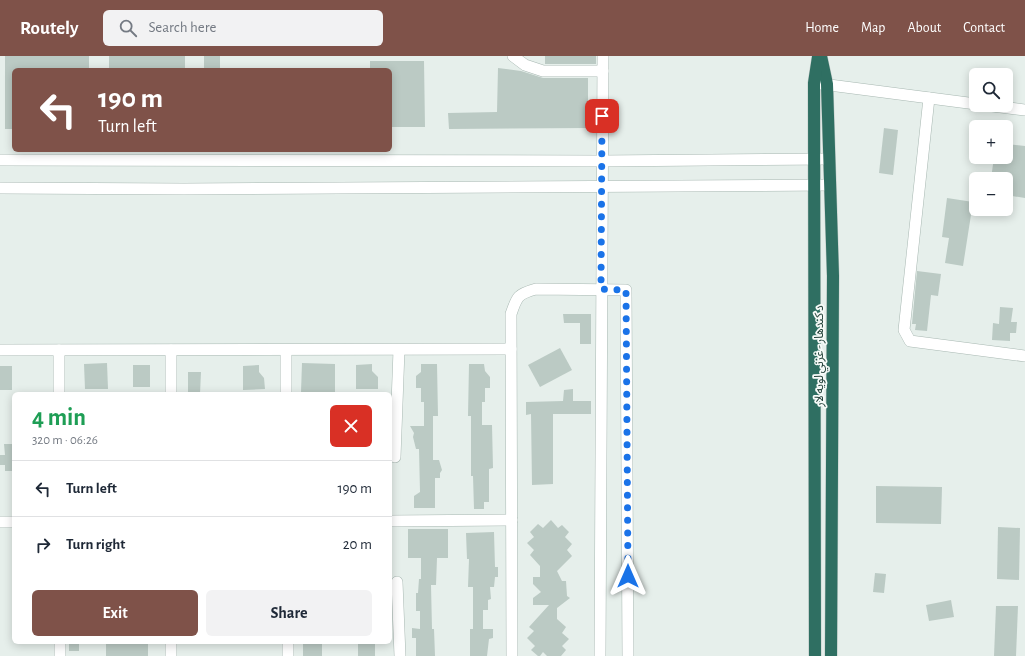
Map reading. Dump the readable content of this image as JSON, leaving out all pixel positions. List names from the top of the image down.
{
  "streets": {
    "highway": ["د کندهار - غزني لويه لار"]
  },
  "page": {
    "header": "Routely",
    "search": "Search here",
    "nav": [
      "Home",
      "Map",
      "About",
      "Contact"
    ],
    "map_buttons": ["+", "−"],
    "turn": ["190 m", "Turn left"],
    "heading": ["4 min", "320 m · 06:26"],
    "list": [
      {
        "name": "Turn left",
        "value": "190 m"
      },
      {
        "name": "Turn right",
        "value": "20 m"
      }
    ],
    "buttons": ["Exit", "Share"]
  }
}
